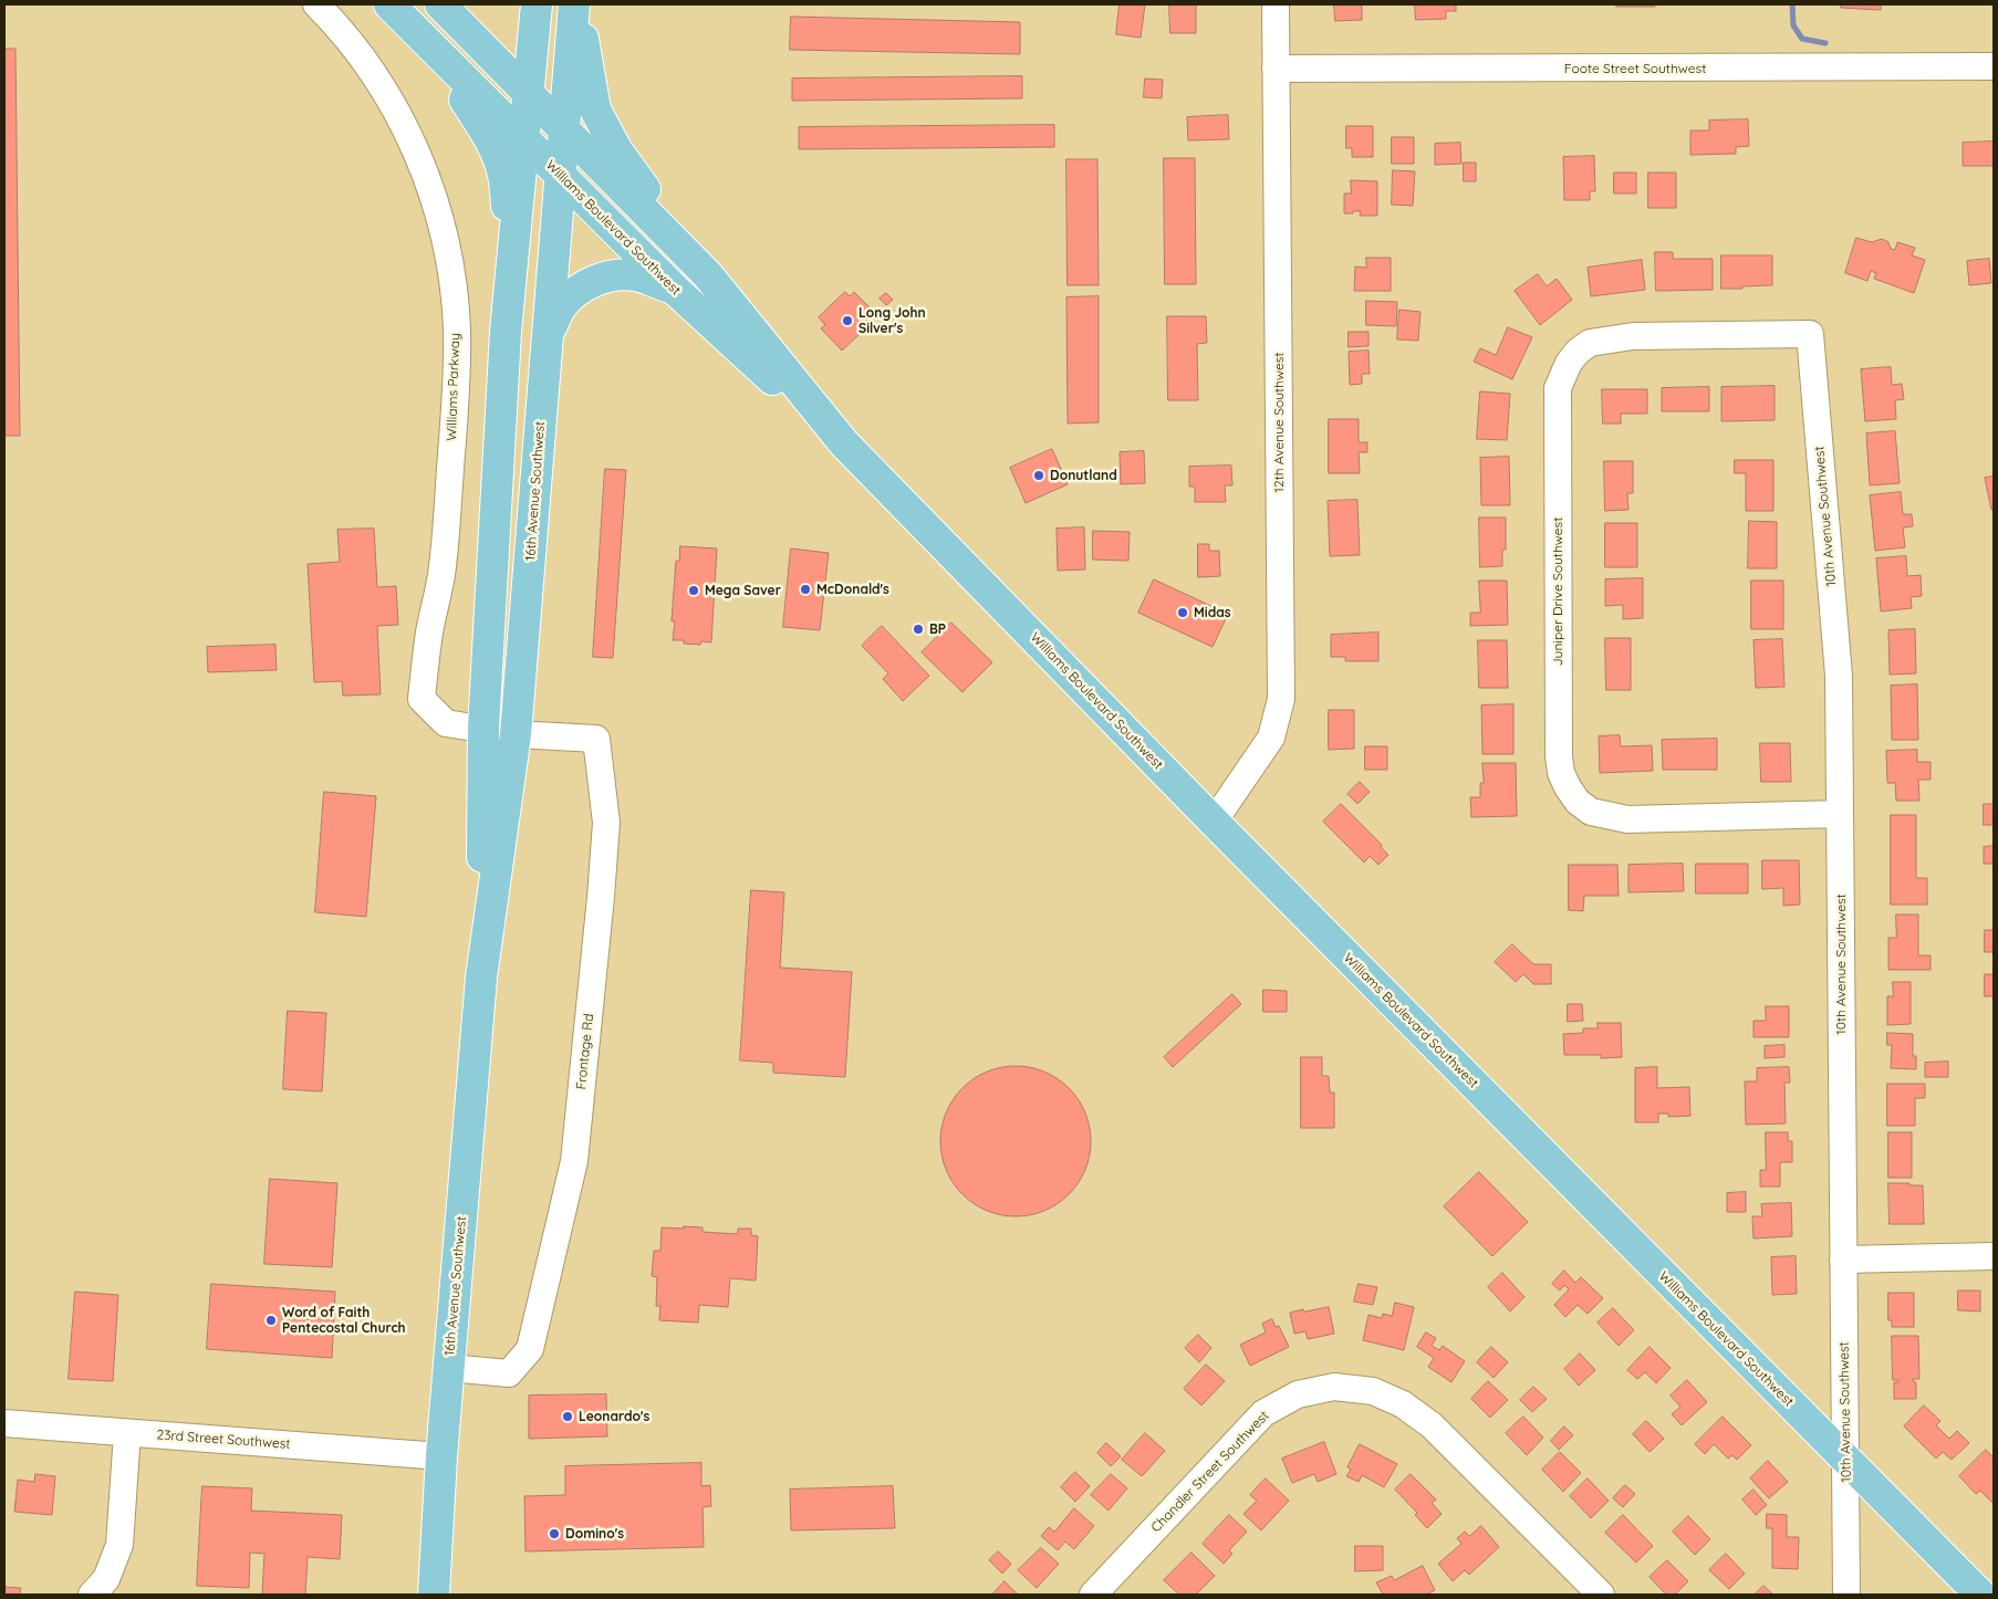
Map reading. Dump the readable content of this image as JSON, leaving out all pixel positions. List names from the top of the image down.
{
  "streets": {
    "main road": ["Williams Boulevard Southwest", "16th Avenue Southwest"],
    "street": [
      "Foote Street Southwest",
      "Williams Parkway",
      "12th Avenue Southwest",
      "10th Avenue Southwest",
      "Juniper Drive Southwest",
      "Frontage Rd",
      "23rd Street Southwest",
      "Chandler Street Southwest"
    ]
  },
  "crossings": [
    ["Foote Street Southwest", "12th Avenue Southwest"],
    ["Williams Boulevard Southwest", "12th Avenue Southwest"],
    ["Williams Boulevard Southwest", "16th Avenue Southwest"],
    ["Williams Boulevard Southwest", "10th Avenue Southwest"],
    ["Williams Parkway", "16th Avenue Southwest"],
    ["Williams Parkway", "Frontage Rd"],
    ["16th Avenue Southwest", "Frontage Rd"],
    ["16th Avenue Southwest", "23rd Street Southwest"],
    ["10th Avenue Southwest", "Juniper Drive Southwest"]
  ],
  "places": [
    "Long John Silver's",
    "Donutland",
    "McDonald's",
    "Mega Saver",
    "Midas",
    "BP",
    "Word of Faith Pentecostal Church",
    "Leonardo's",
    "Domino's"
  ]
}
